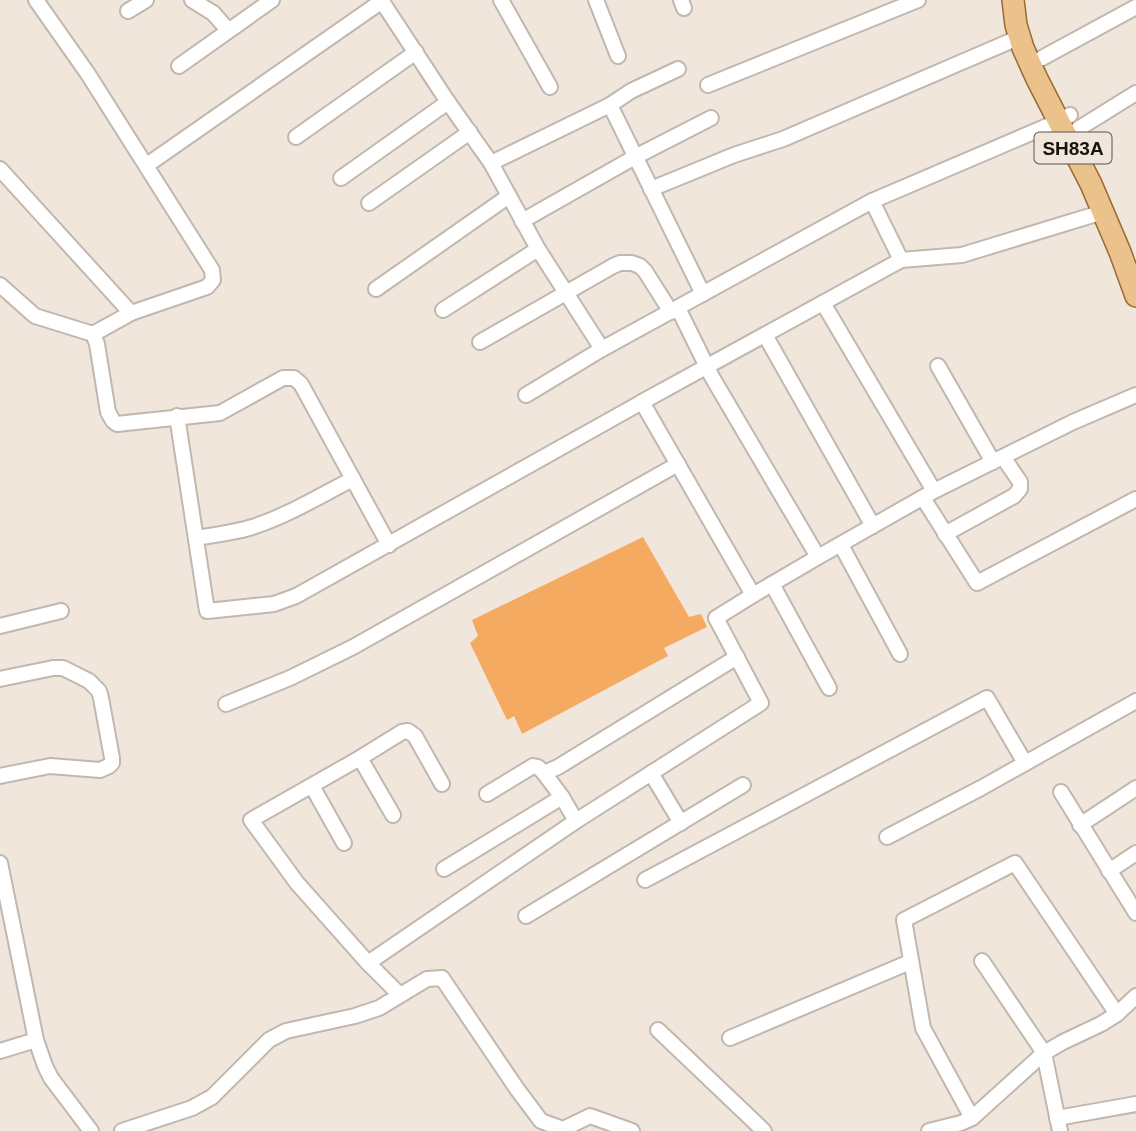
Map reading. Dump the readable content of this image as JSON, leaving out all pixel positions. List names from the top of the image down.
{
  "streets": {
    "main road": ["SH83A"]
  }
}
